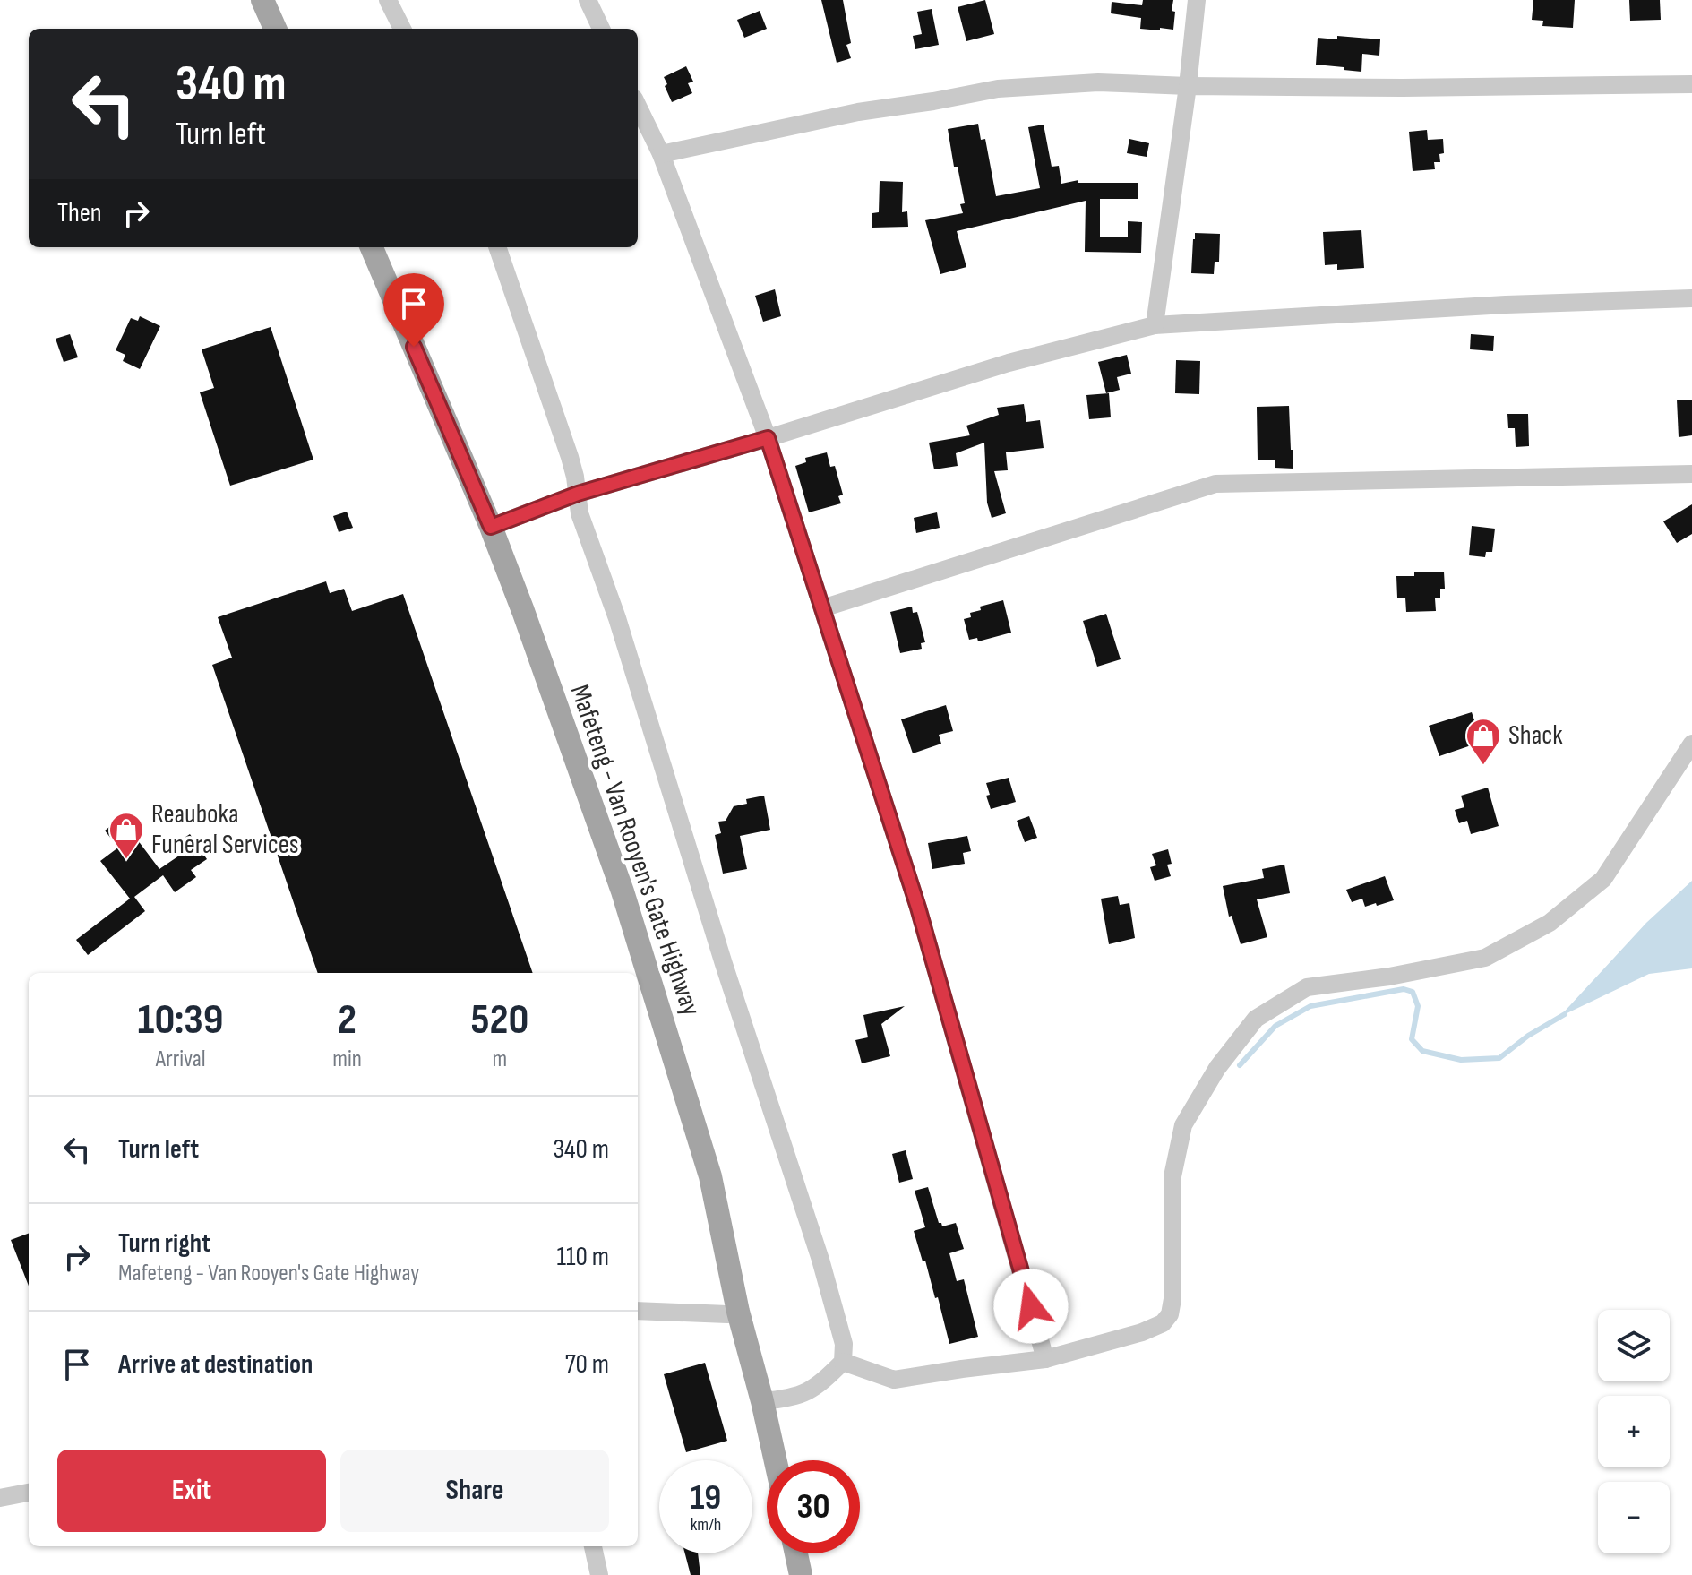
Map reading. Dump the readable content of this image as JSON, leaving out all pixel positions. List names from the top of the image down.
{
  "streets": {
    "main road": ["Mafeteng - Van Rooyen's Gate Highway"]
  },
  "places": {
    "shop": ["Shack", "Reauboka Funeral Services"]
  },
  "page": {
    "turn": ["340 m", "Turn left"],
    "then": "Then",
    "eta": [
      "10:39",
      "Arrival",
      "2",
      "min",
      "520",
      "m"
    ],
    "list": [
      {
        "name": "Turn left",
        "value": "340 m"
      },
      {
        "name": "Turn right",
        "note": "Mafeteng - Van Rooyen's Gate Highway",
        "value": "110 m"
      },
      {
        "name": "Arrive at destination",
        "value": "70 m"
      }
    ],
    "map_buttons": ["+", "−"],
    "buttons": ["Exit", "Share"],
    "speed": "19 km/h",
    "limit": "30"
  }
}
